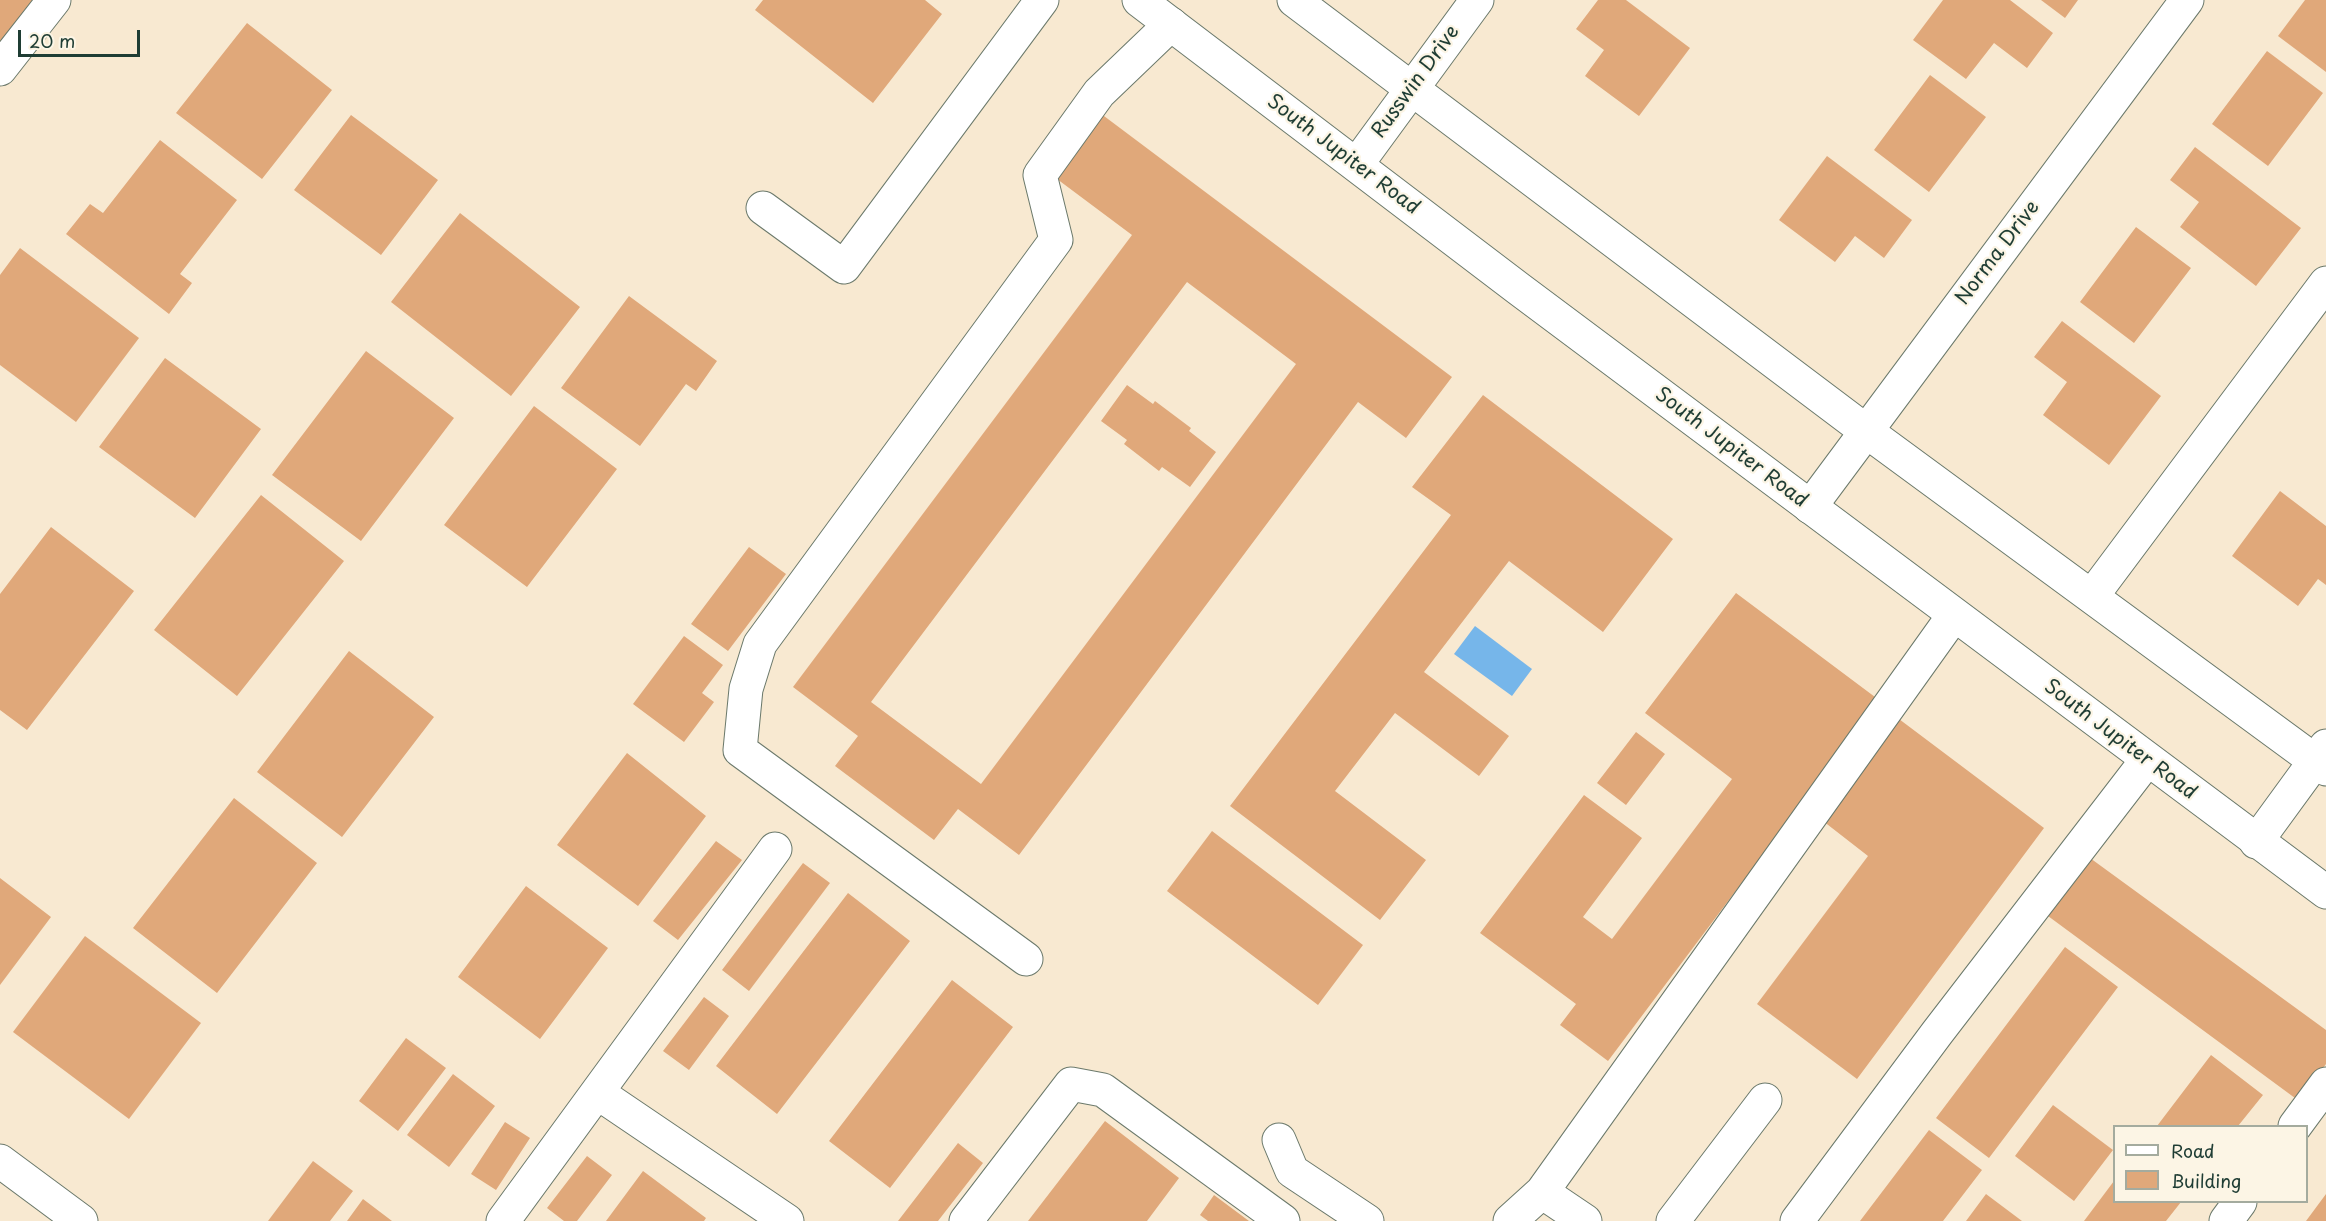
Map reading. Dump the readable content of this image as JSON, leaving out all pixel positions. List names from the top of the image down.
{
  "streets": {
    "main road": ["Russwin Drive", "South Jupiter Road", "Norma Drive"]
  },
  "crossings": [
    ["Russwin Drive", "South Jupiter Road"],
    ["South Jupiter Road", "Norma Drive"]
  ],
  "legend": ["Road", "Building"],
  "scale_bar": "20 m"
}
